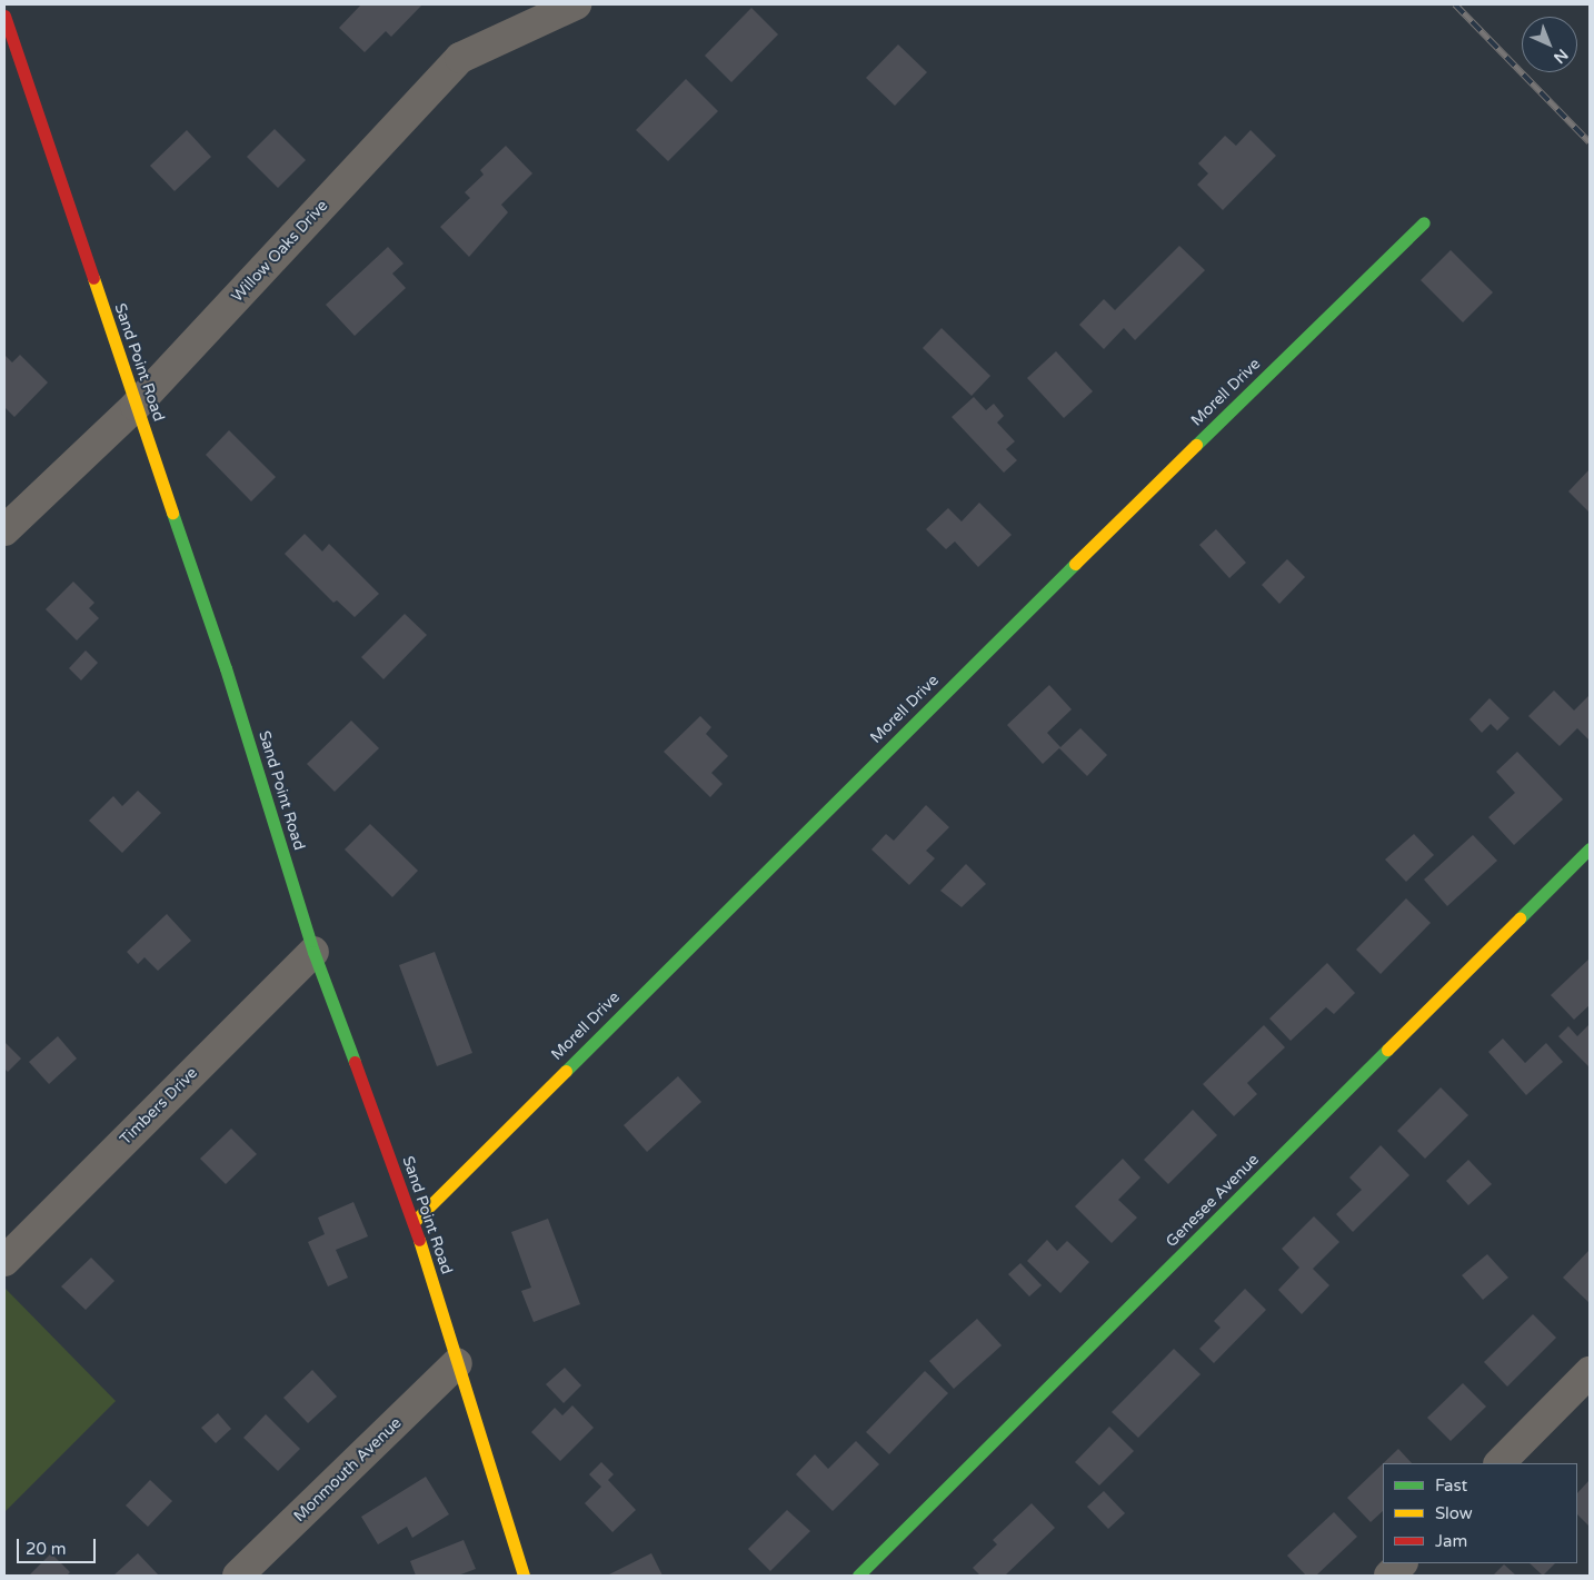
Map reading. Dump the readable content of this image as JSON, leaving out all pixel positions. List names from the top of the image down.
{
  "streets": {
    "street": [
      "Willow Oaks Drive",
      "Sand Point Road",
      "Morell Drive",
      "Timbers Drive",
      "Genesee Avenue",
      "Monmouth Avenue"
    ]
  },
  "crossings": [
    ["Willow Oaks Drive", "Sand Point Road"],
    ["Sand Point Road", "Morell Drive"],
    ["Sand Point Road", "Timbers Drive"],
    ["Sand Point Road", "Monmouth Avenue"]
  ],
  "legend": ["Fast", "Slow", "Jam"],
  "scale_bar": "20 m",
  "north": "bottom right"
}
